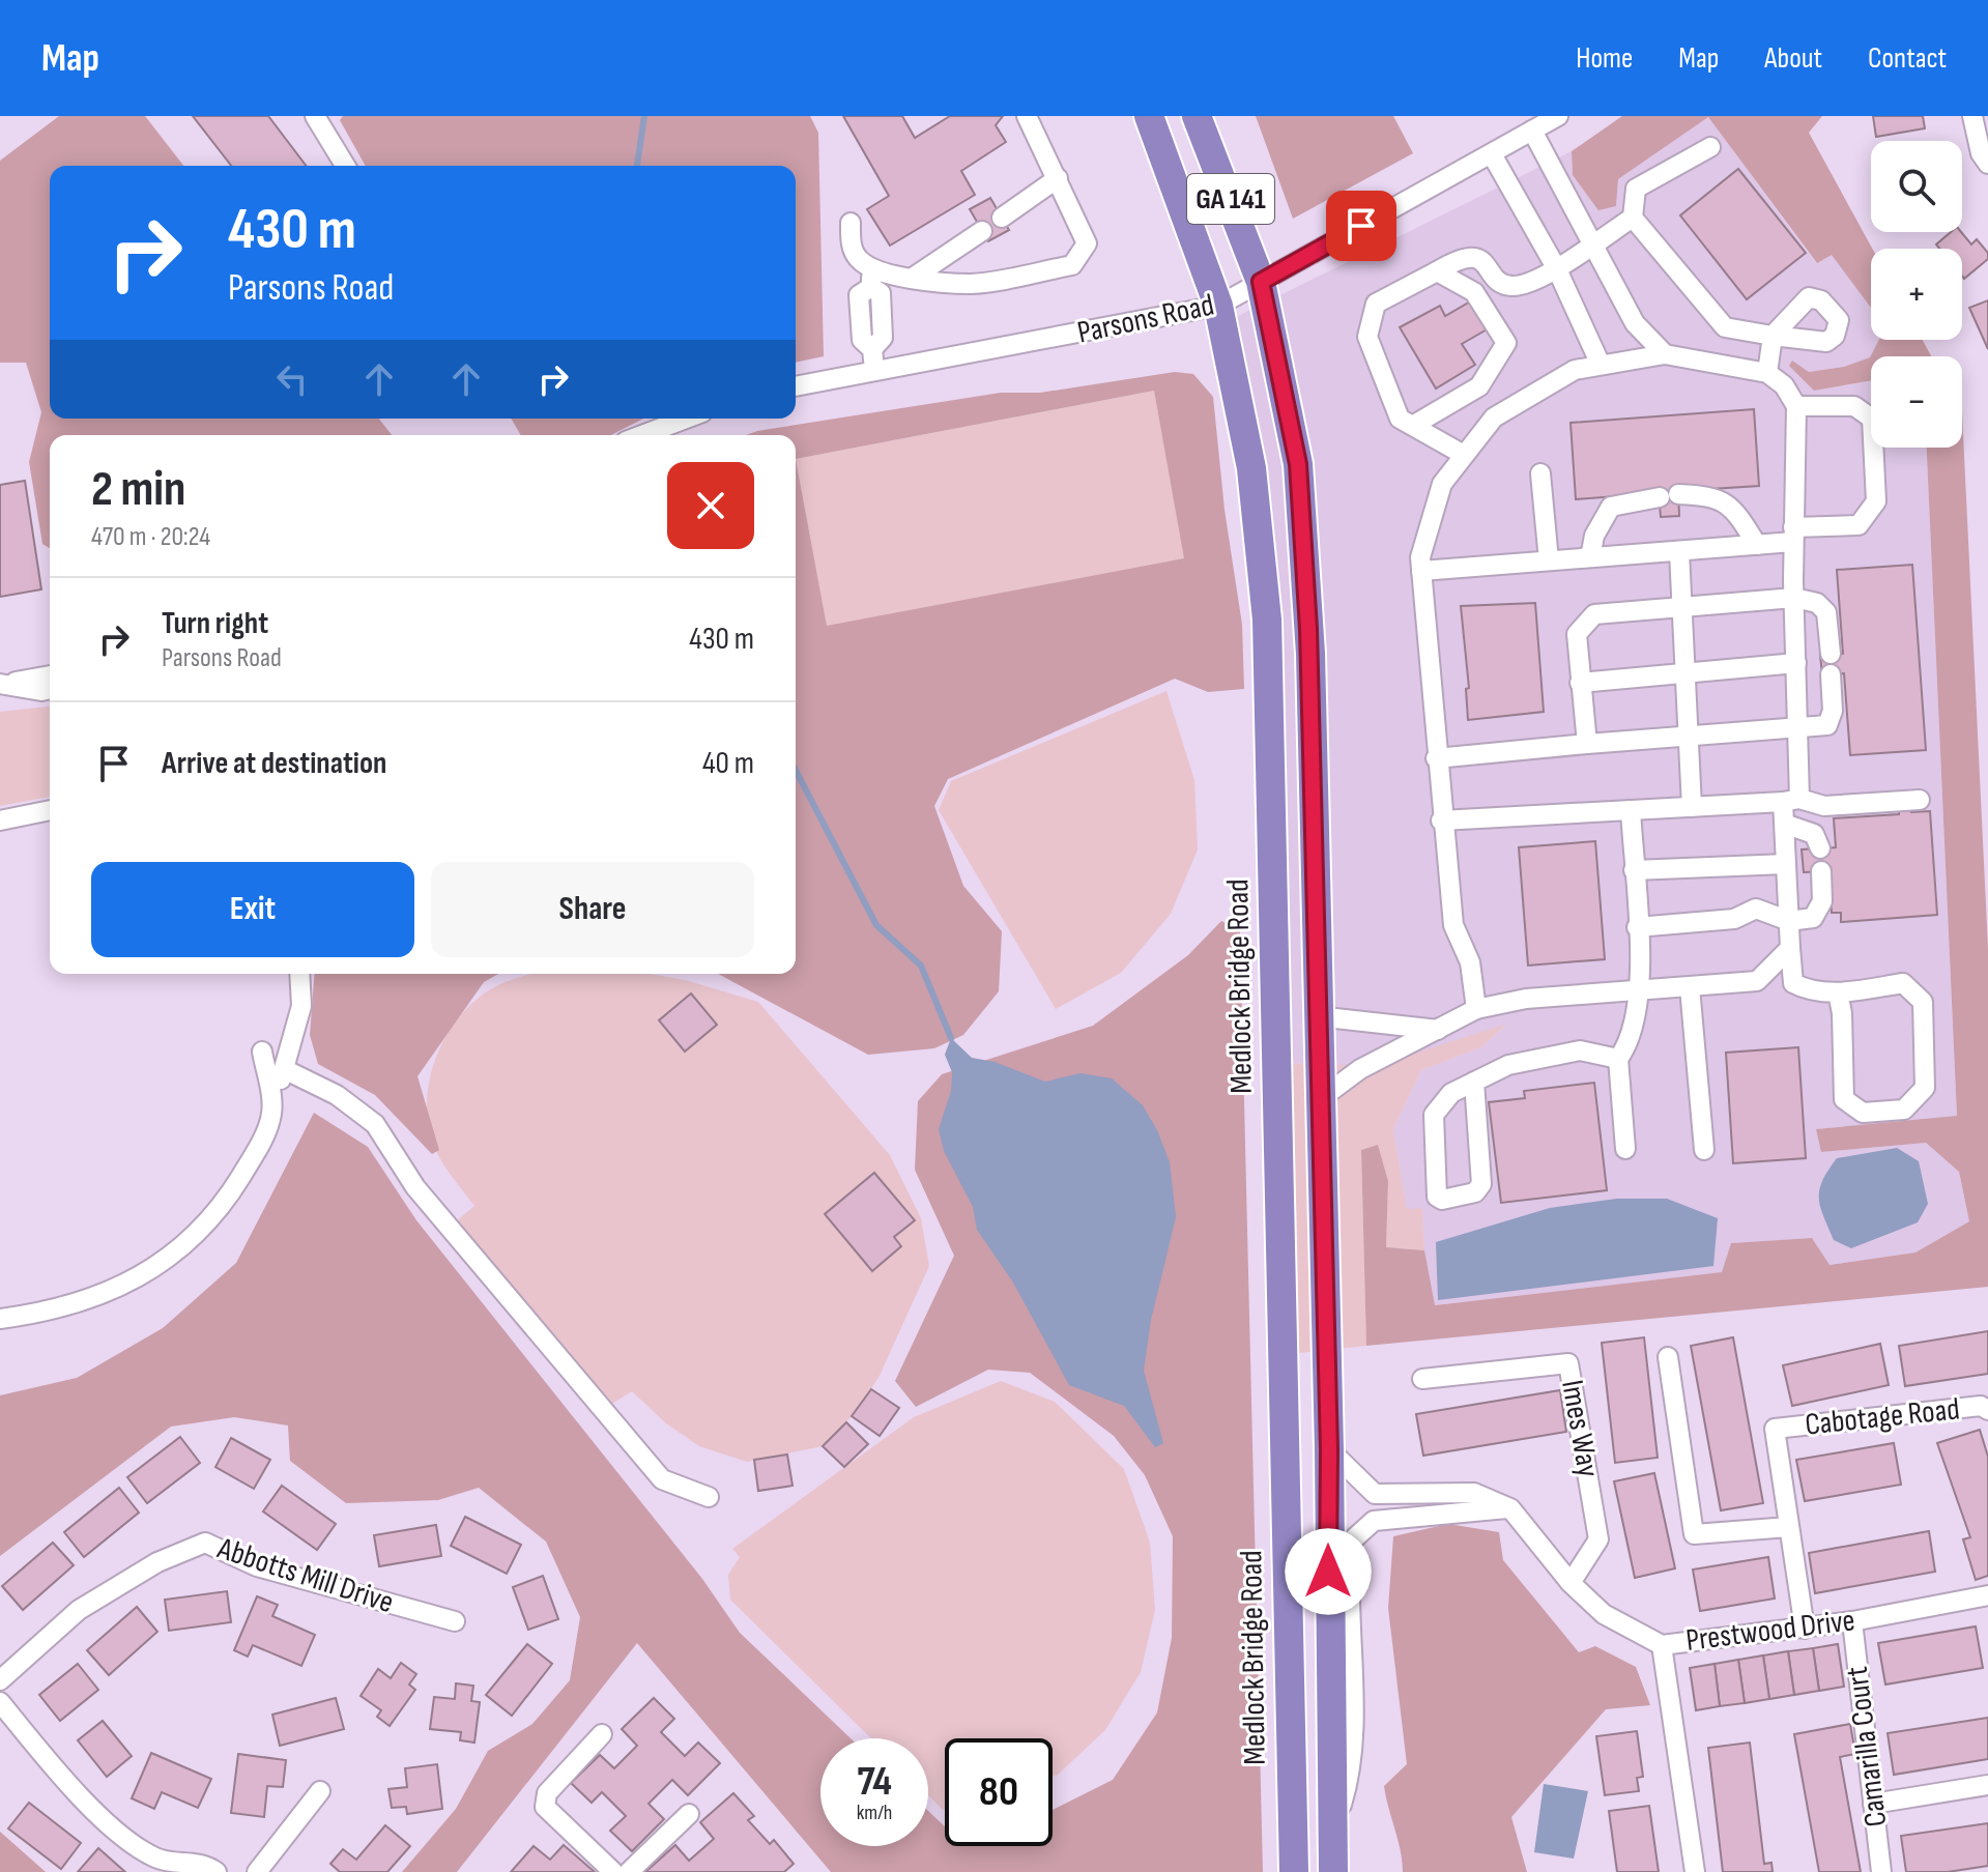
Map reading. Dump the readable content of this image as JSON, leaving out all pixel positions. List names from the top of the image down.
{
  "streets": {
    "highway": ["GA 141", "Medlock Bridge Road"],
    "street": [
      "Parsons Road",
      "Cabotage Road",
      "Imes Way",
      "Abbotts Mill Drive",
      "Prestwood Drive",
      "Camarilla Court"
    ]
  },
  "crossings": [
    ["GA 141", "Parsons Road"],
    ["GA 141", "Prestwood Drive"],
    ["Parsons Road", "Medlock Bridge Road"],
    ["Imes Way", "Prestwood Drive"],
    ["Prestwood Drive", "Camarilla Court"]
  ],
  "page": {
    "header": "Map",
    "nav": [
      "Home",
      "Map",
      "About",
      "Contact"
    ],
    "map_buttons": ["+", "−"],
    "turn": ["430 m", "Parsons Road"],
    "heading": ["2 min", "470 m · 20:24"],
    "list": [
      {
        "name": "Turn right",
        "note": "Parsons Road",
        "value": "430 m"
      },
      {
        "name": "Arrive at destination",
        "value": "40 m"
      }
    ],
    "buttons": ["Exit", "Share"],
    "speed": "74 km/h",
    "limit": "80"
  }
}
